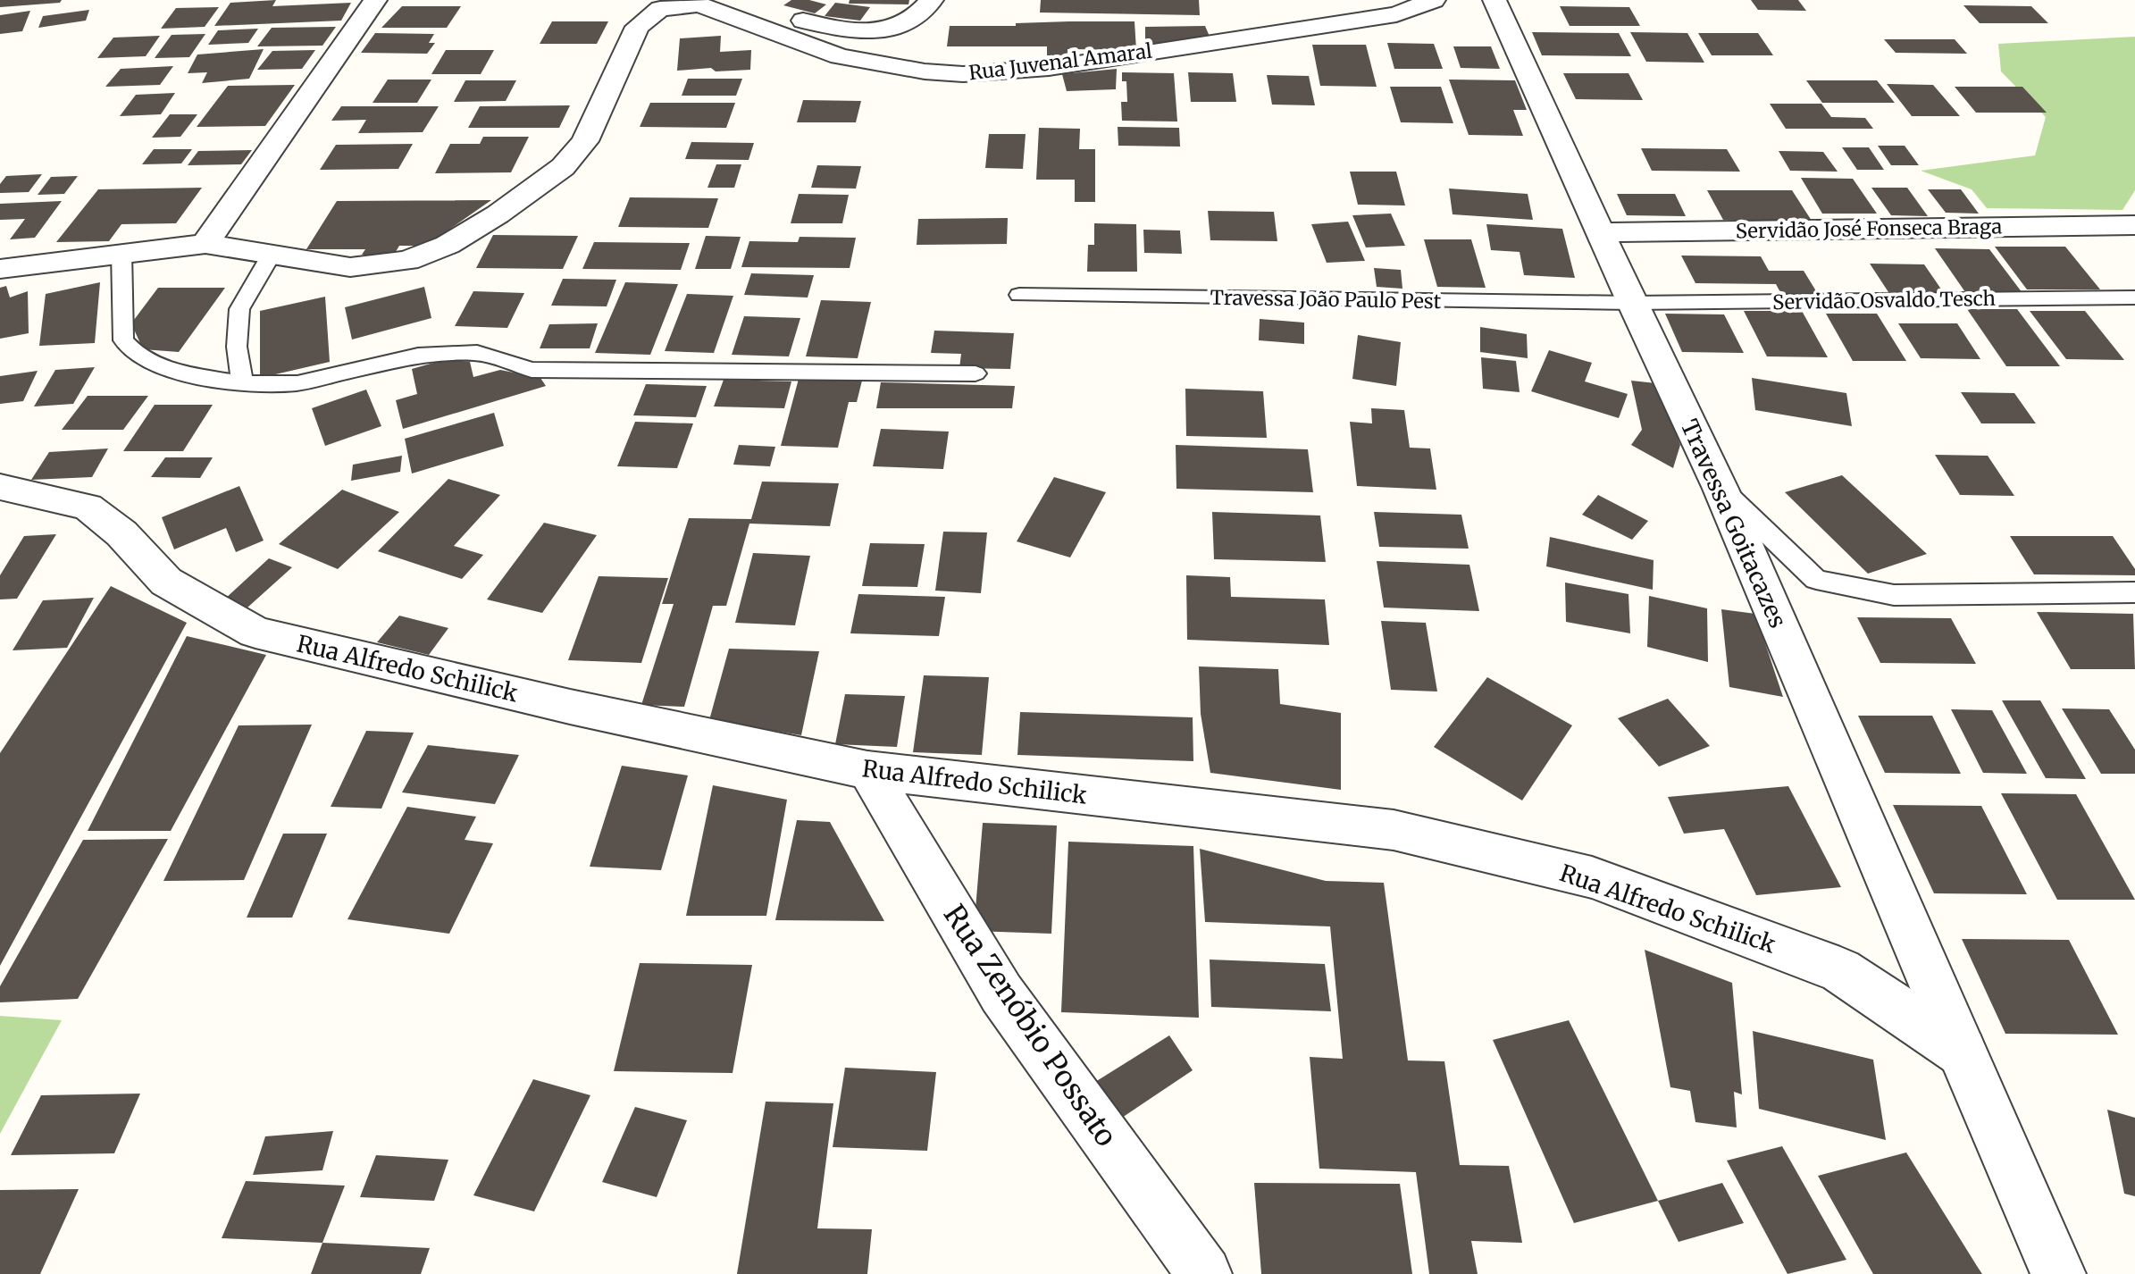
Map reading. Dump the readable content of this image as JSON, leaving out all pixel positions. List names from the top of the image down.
{
  "streets": {
    "street": [
      "Rua Juvenal Amaral",
      "Servidão José Fonseca Braga",
      "Travessa Goitacazes",
      "Rua Alfredo Schilick",
      "Rua Zenóbio Possato"
    ],
    "lane": ["Travessa João Paulo Pest", "Servidão Osvaldo Tesch"]
  },
  "crossings": [
    ["Servidão José Fonseca Braga", "Travessa Goitacazes"],
    ["Travessa João Paulo Pest", "Servidão Osvaldo Tesch"],
    ["Travessa João Paulo Pest", "Travessa Goitacazes"],
    ["Servidão Osvaldo Tesch", "Travessa Goitacazes"],
    ["Travessa Goitacazes", "Rua Alfredo Schilick"],
    ["Rua Alfredo Schilick", "Rua Zenóbio Possato"]
  ]
}
